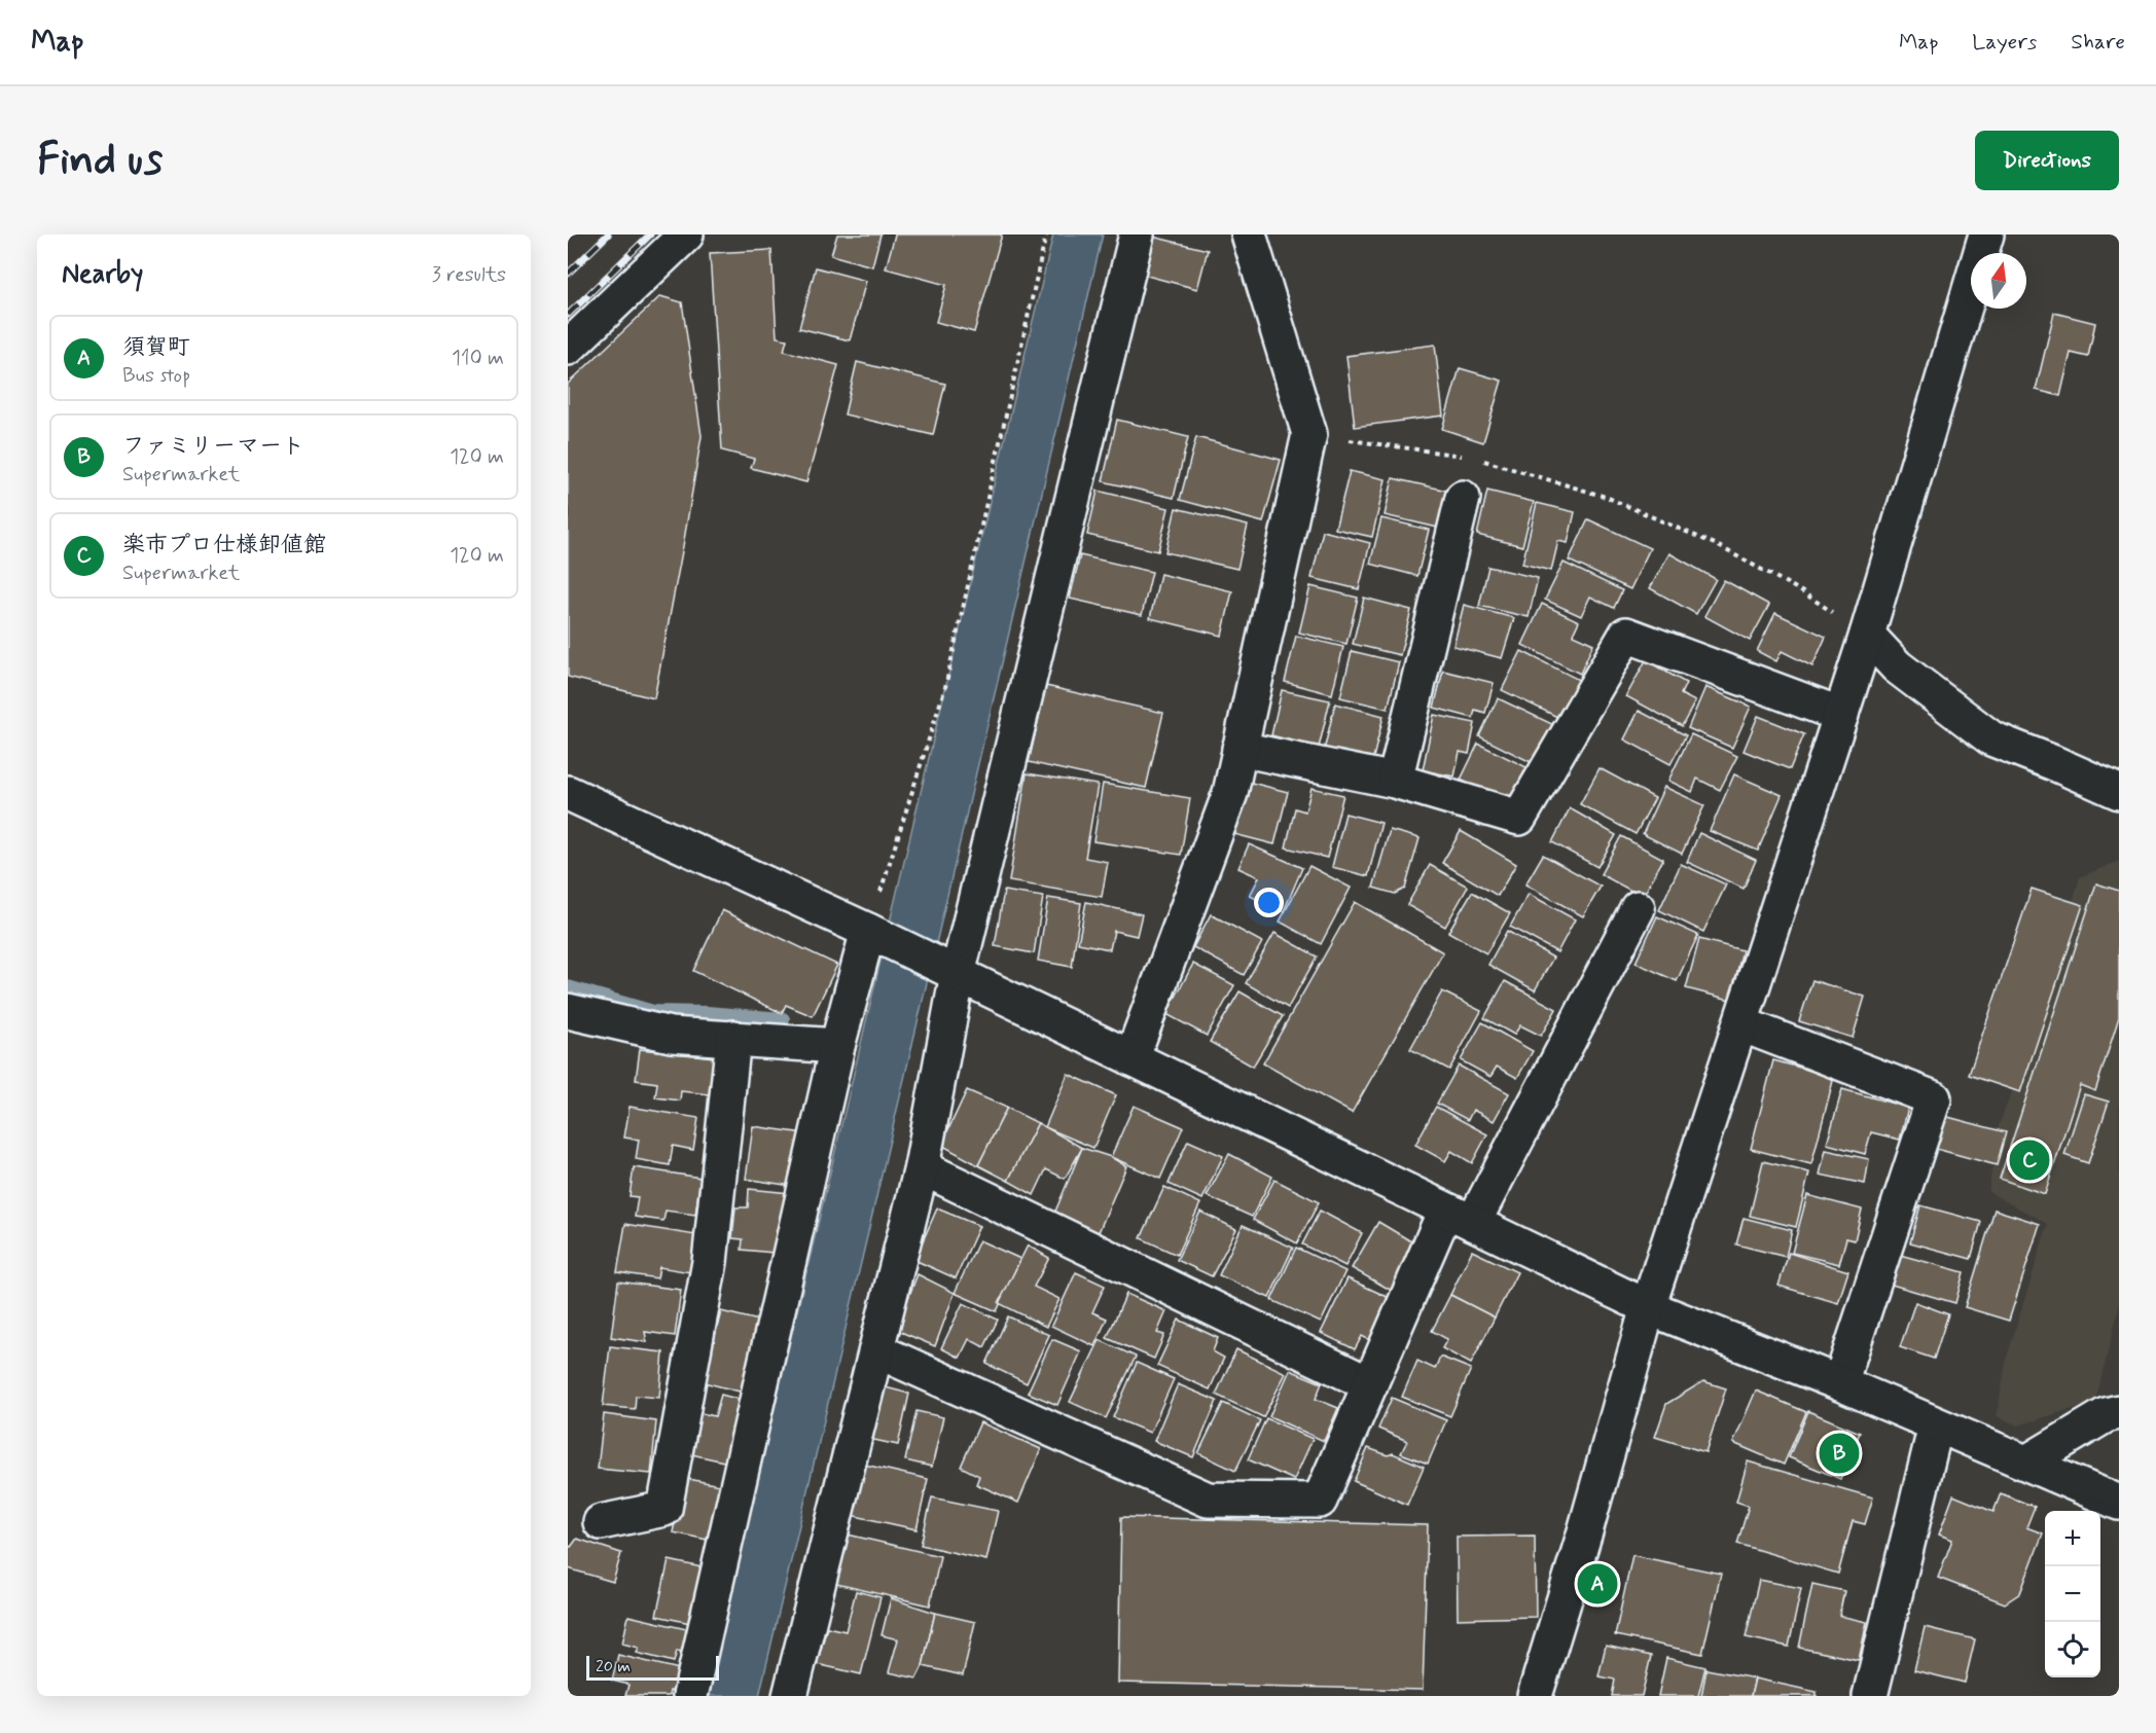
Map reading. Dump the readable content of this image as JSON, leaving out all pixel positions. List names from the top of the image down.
{
  "scale_bar": "20 m",
  "north": "top",
  "page": {
    "header": "Map",
    "nav": ["Map", "Layers", "Share"],
    "buttons": "Directions",
    "title": "Find us",
    "heading": ["Nearby", "3 results"],
    "list": [
      {
        "mark": "A",
        "name": "須賀町",
        "note": "Bus stop",
        "value": "110 m"
      },
      {
        "mark": "B",
        "name": "ファミリーマート",
        "note": "Supermarket",
        "value": "120 m"
      },
      {
        "mark": "C",
        "name": "楽市プロ仕様卸値館",
        "note": "Supermarket",
        "value": "120 m"
      }
    ],
    "pins": ["C", "B", "A"],
    "map_buttons": ["+", "−"],
    "scale": "20 m"
  }
}
